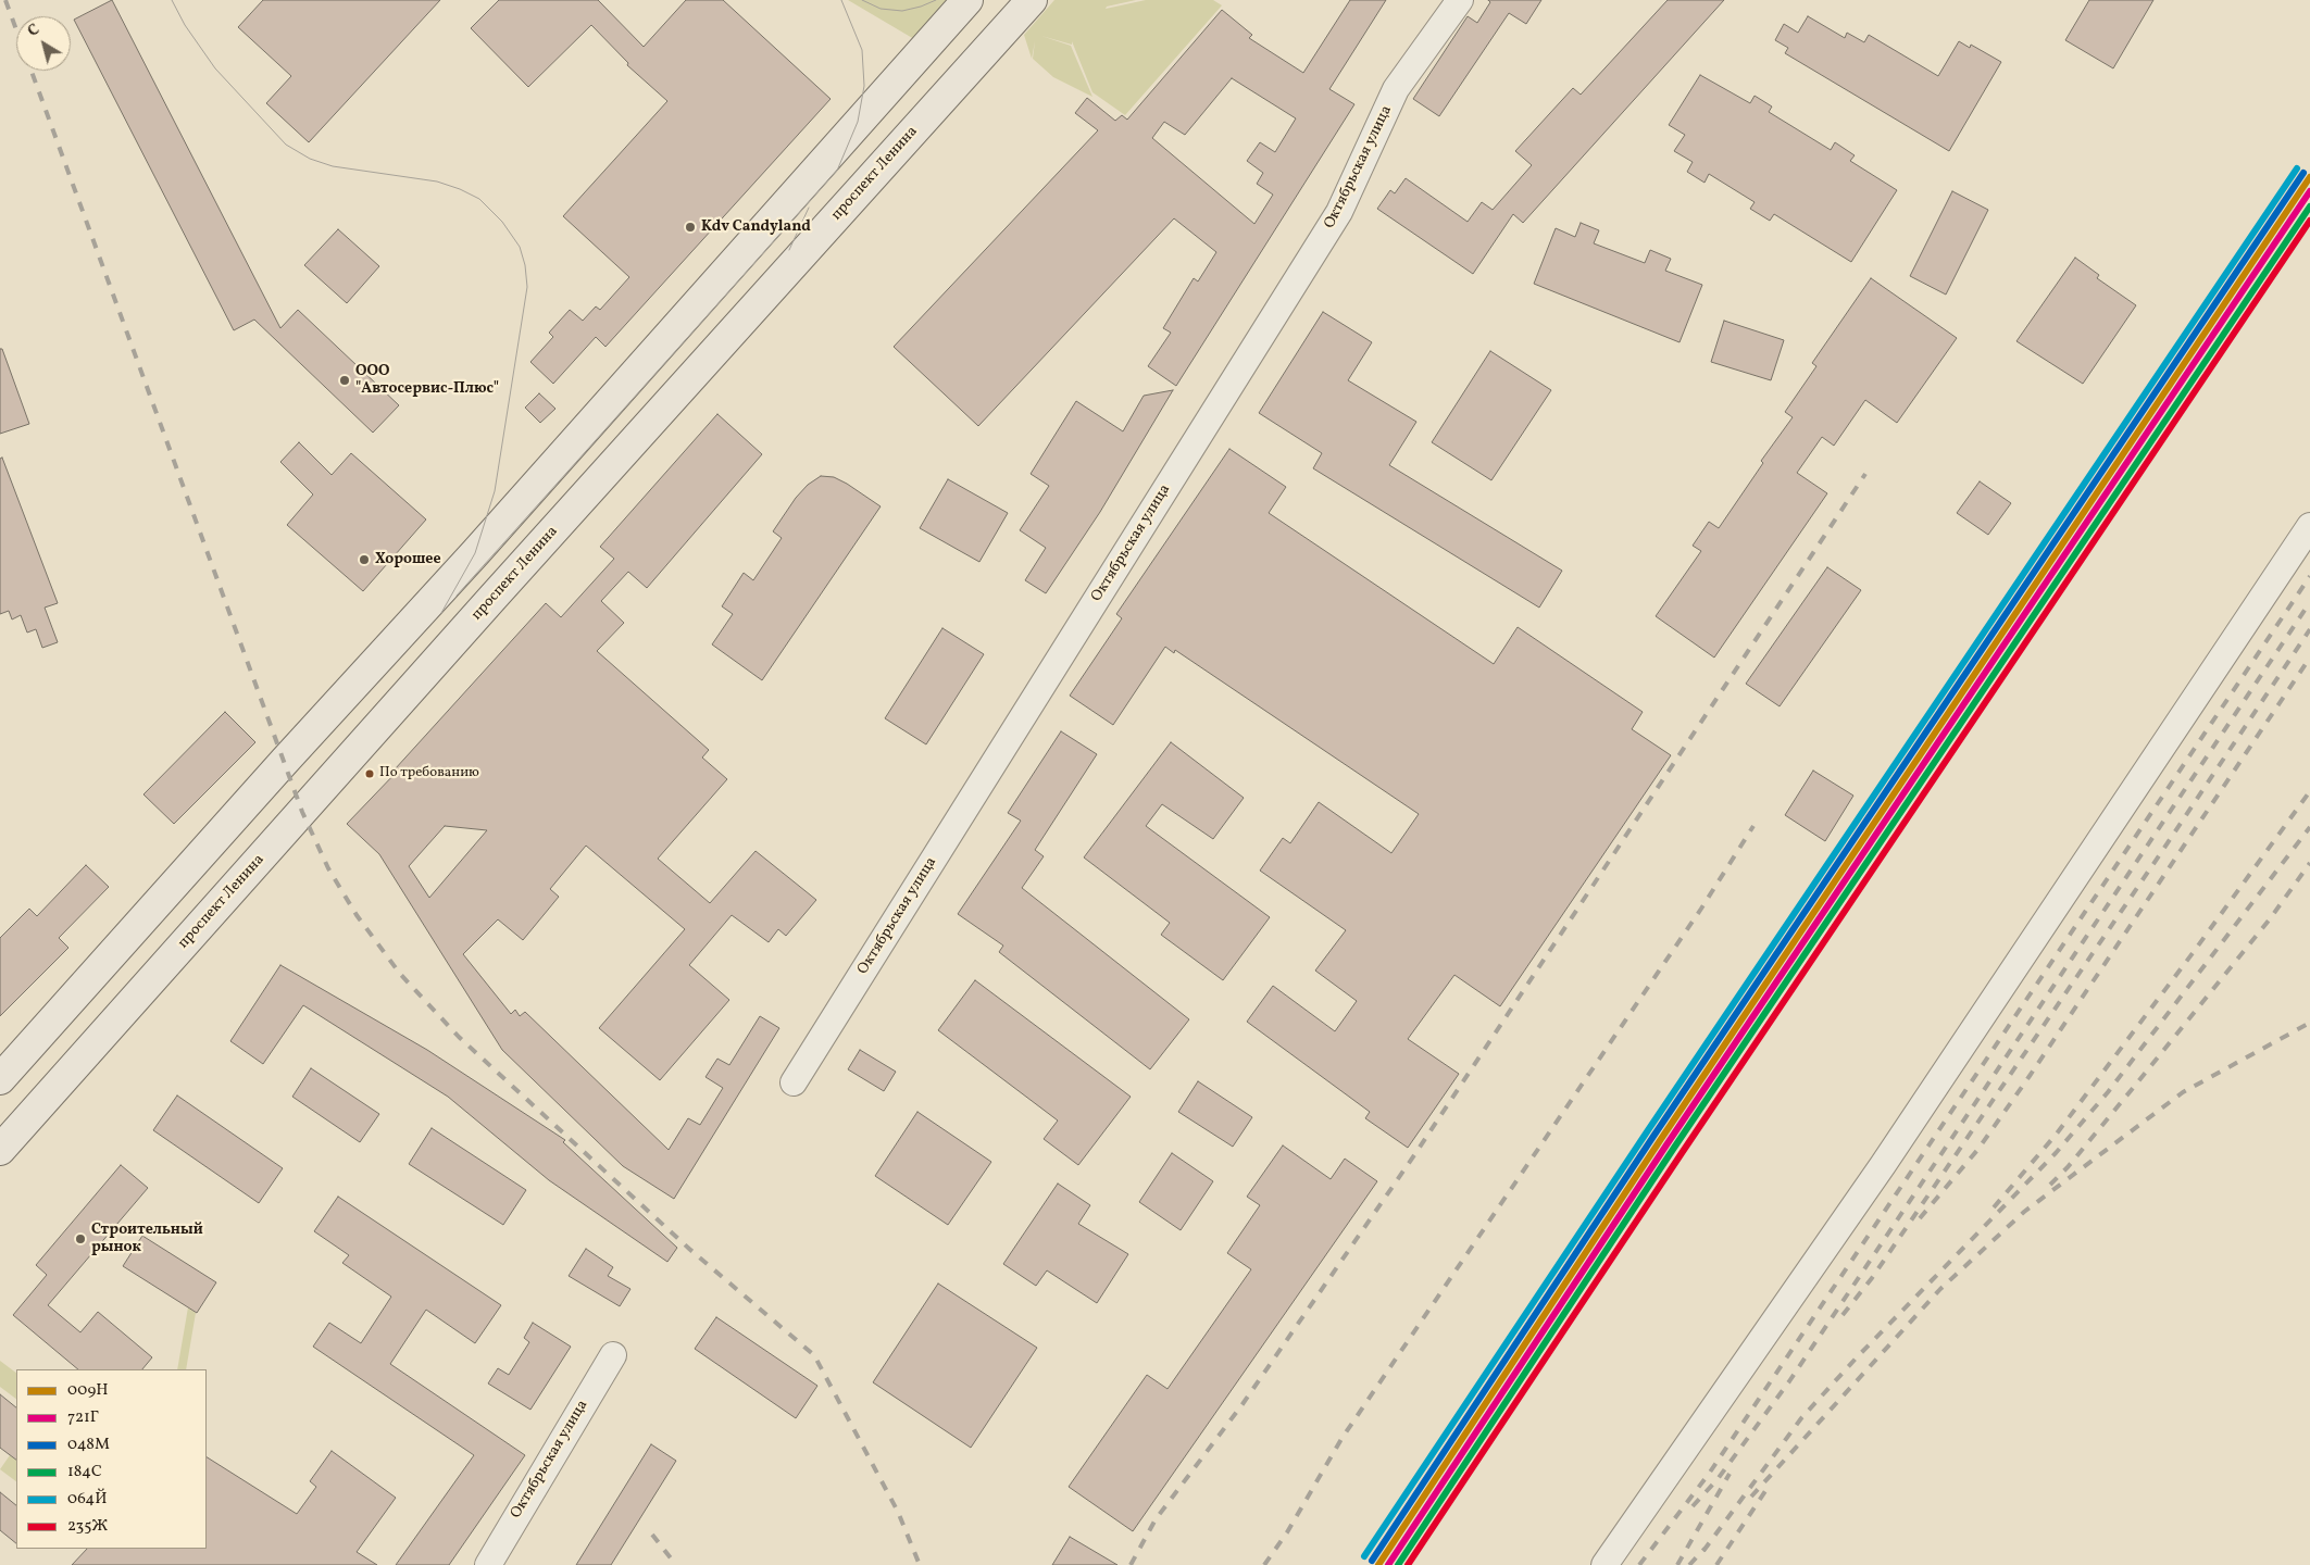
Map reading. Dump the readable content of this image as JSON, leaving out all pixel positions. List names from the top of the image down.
{
  "streets": {
    "main road": ["проспект Ленина"],
    "street": ["Октябрьская улица"]
  },
  "places": [
    "Kdv Candyland",
    "ООО \"Автосервис-Плюс\"",
    "Хорошее",
    "По требованию",
    "Строительный рынок"
  ],
  "lines": [
    "transit line 064Й",
    "transit line 048М",
    "transit line 009Н",
    "transit line 721Г",
    "transit line 184С",
    "transit line 235Ж"
  ],
  "legend": [
    "009Н",
    "721Г",
    "048М",
    "184С",
    "064Й",
    "235Ж"
  ],
  "north": "top left"
}
